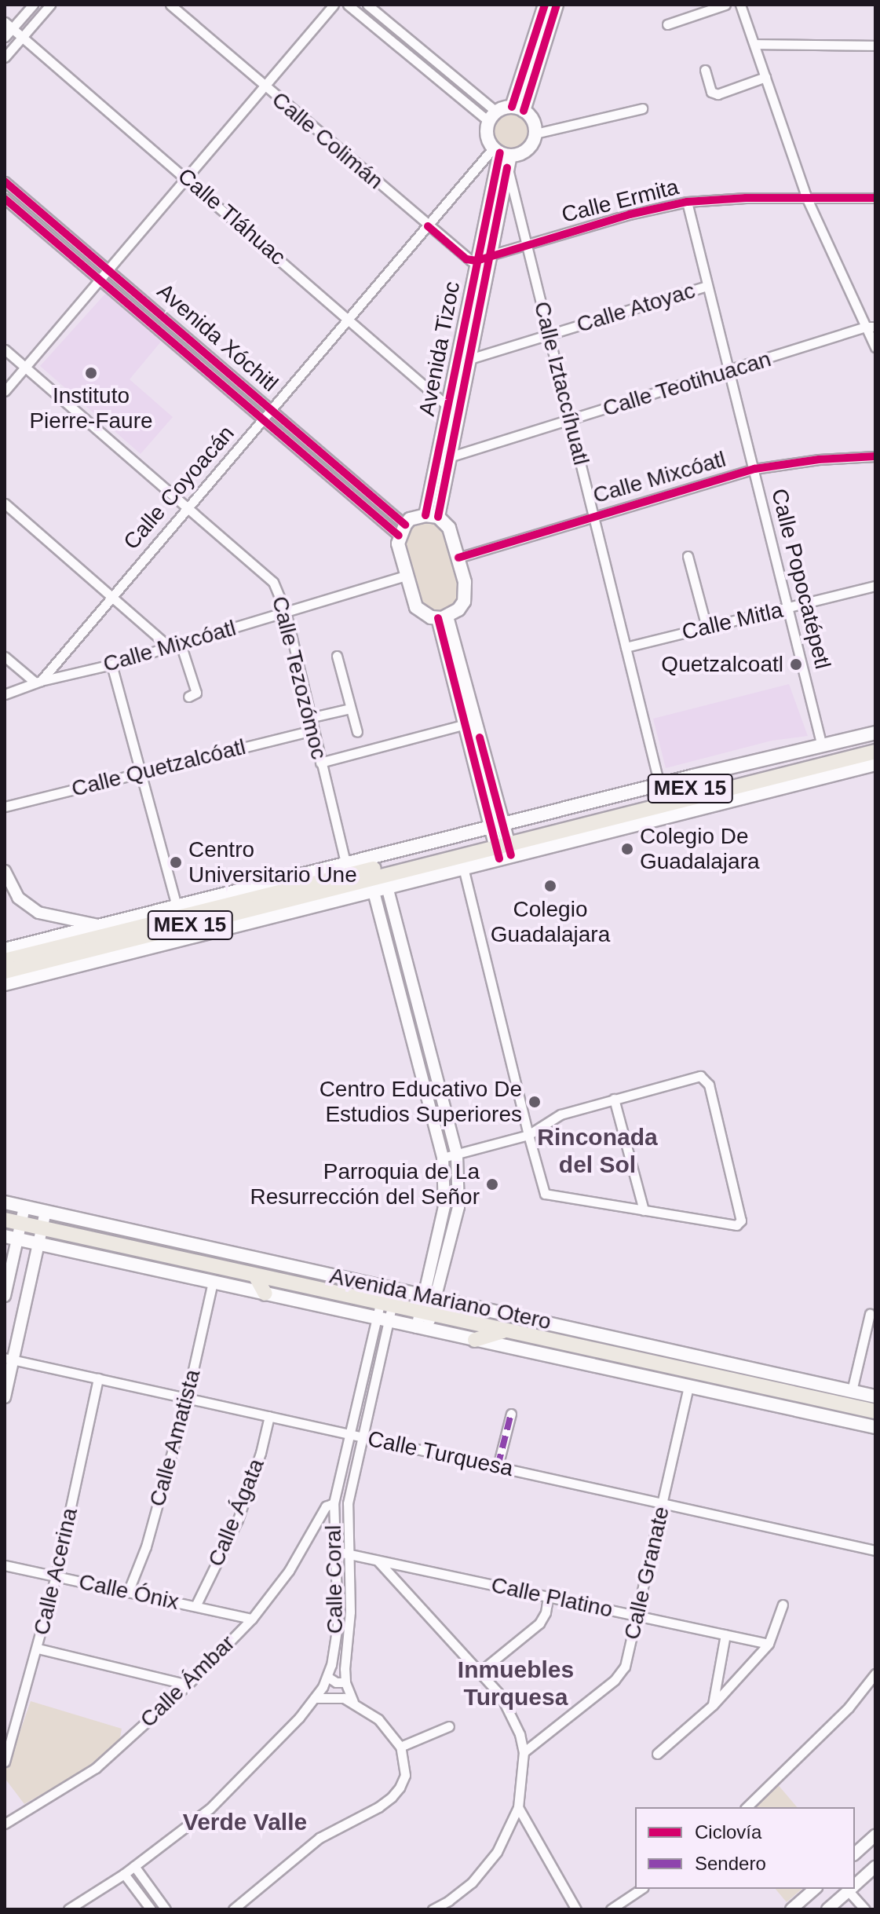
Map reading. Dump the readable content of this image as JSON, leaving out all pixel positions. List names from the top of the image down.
{
  "streets": {
    "main road": ["Avenida Tizoc", "MEX 15", "Avenida Mariano Otero"],
    "street": [
      "Calle Colimán",
      "Calle Ermita",
      "Calle Tláhuac",
      "Calle Atoyac",
      "Avenida Xóchitl",
      "Calle Iztaccíhuatl",
      "Calle Teotihuacan",
      "Calle Mixcóatl",
      "Calle Coyoacán",
      "Calle Popocatépetl",
      "Calle Mitla",
      "Calle Tezozómoc",
      "Calle Quetzalcóatl",
      "Calle Amatista",
      "Calle Turquesa",
      "Calle Ágata",
      "Calle Acerina",
      "Calle Granate",
      "Calle Coral",
      "Calle Ónix",
      "Calle Platino",
      "Calle Ámbar"
    ]
  },
  "crossings": [
    ["Calle Colimán", "Avenida Tizoc"],
    ["Calle Colimán", "Calle Coyoacán"],
    ["Calle Ermita", "Avenida Tizoc"],
    ["Calle Ermita", "Calle Iztaccíhuatl"],
    ["Calle Ermita", "Calle Popocatépetl"],
    ["Calle Tláhuac", "Avenida Tizoc"],
    ["Calle Tláhuac", "Calle Coyoacán"],
    ["Calle Atoyac", "Avenida Tizoc"],
    ["Calle Atoyac", "Calle Iztaccíhuatl"],
    ["Calle Atoyac", "Calle Popocatépetl"],
    ["Avenida Xóchitl", "Calle Coyoacán"],
    ["Avenida Tizoc", "Calle Iztaccíhuatl"],
    ["Avenida Tizoc", "Calle Teotihuacan"],
    ["Avenida Tizoc", "Calle Coyoacán"],
    ["Calle Iztaccíhuatl", "Calle Teotihuacan"],
    ["Calle Iztaccíhuatl", "Calle Mixcóatl"],
    ["Calle Iztaccíhuatl", "Calle Coyoacán"],
    ["Calle Iztaccíhuatl", "Calle Mitla"],
    ["Calle Teotihuacan", "Calle Popocatépetl"],
    ["Calle Mixcóatl", "Calle Coyoacán"],
    ["Calle Mixcóatl", "Calle Popocatépetl"],
    ["Calle Mixcóatl", "Calle Tezozómoc"],
    ["Calle Coyoacán", "Calle Tezozómoc"],
    ["Calle Popocatépetl", "Calle Mitla"],
    ["Calle Tezozómoc", "Calle Quetzalcóatl"],
    ["Avenida Mariano Otero", "Calle Amatista"],
    ["Avenida Mariano Otero", "Calle Granate"],
    ["Avenida Mariano Otero", "Calle Coral"],
    ["Calle Amatista", "Calle Turquesa"],
    ["Calle Amatista", "Calle Ónix"],
    ["Calle Turquesa", "Calle Ágata"],
    ["Calle Turquesa", "Calle Acerina"],
    ["Calle Turquesa", "Calle Granate"],
    ["Calle Turquesa", "Calle Coral"],
    ["Calle Ágata", "Calle Ónix"],
    ["Calle Acerina", "Calle Ónix"],
    ["Calle Granate", "Calle Platino"],
    ["Calle Coral", "Calle Platino"],
    ["Calle Coral", "Calle Ámbar"],
    ["Calle Ónix", "Calle Ámbar"]
  ],
  "districts": ["Rinconada del Sol", "Inmuebles Turquesa", "Verde Valle"],
  "places": [
    "Instituto Pierre-Faure",
    "Quetzalcoatl",
    "Colegio De Guadalajara",
    "Centro Universitario Une",
    "Colegio Guadalajara",
    "Centro Educativo De Estudios Superiores",
    "Parroquia de La Resurrección del Señor"
  ],
  "legend": ["Ciclovía", "Sendero"]
}
